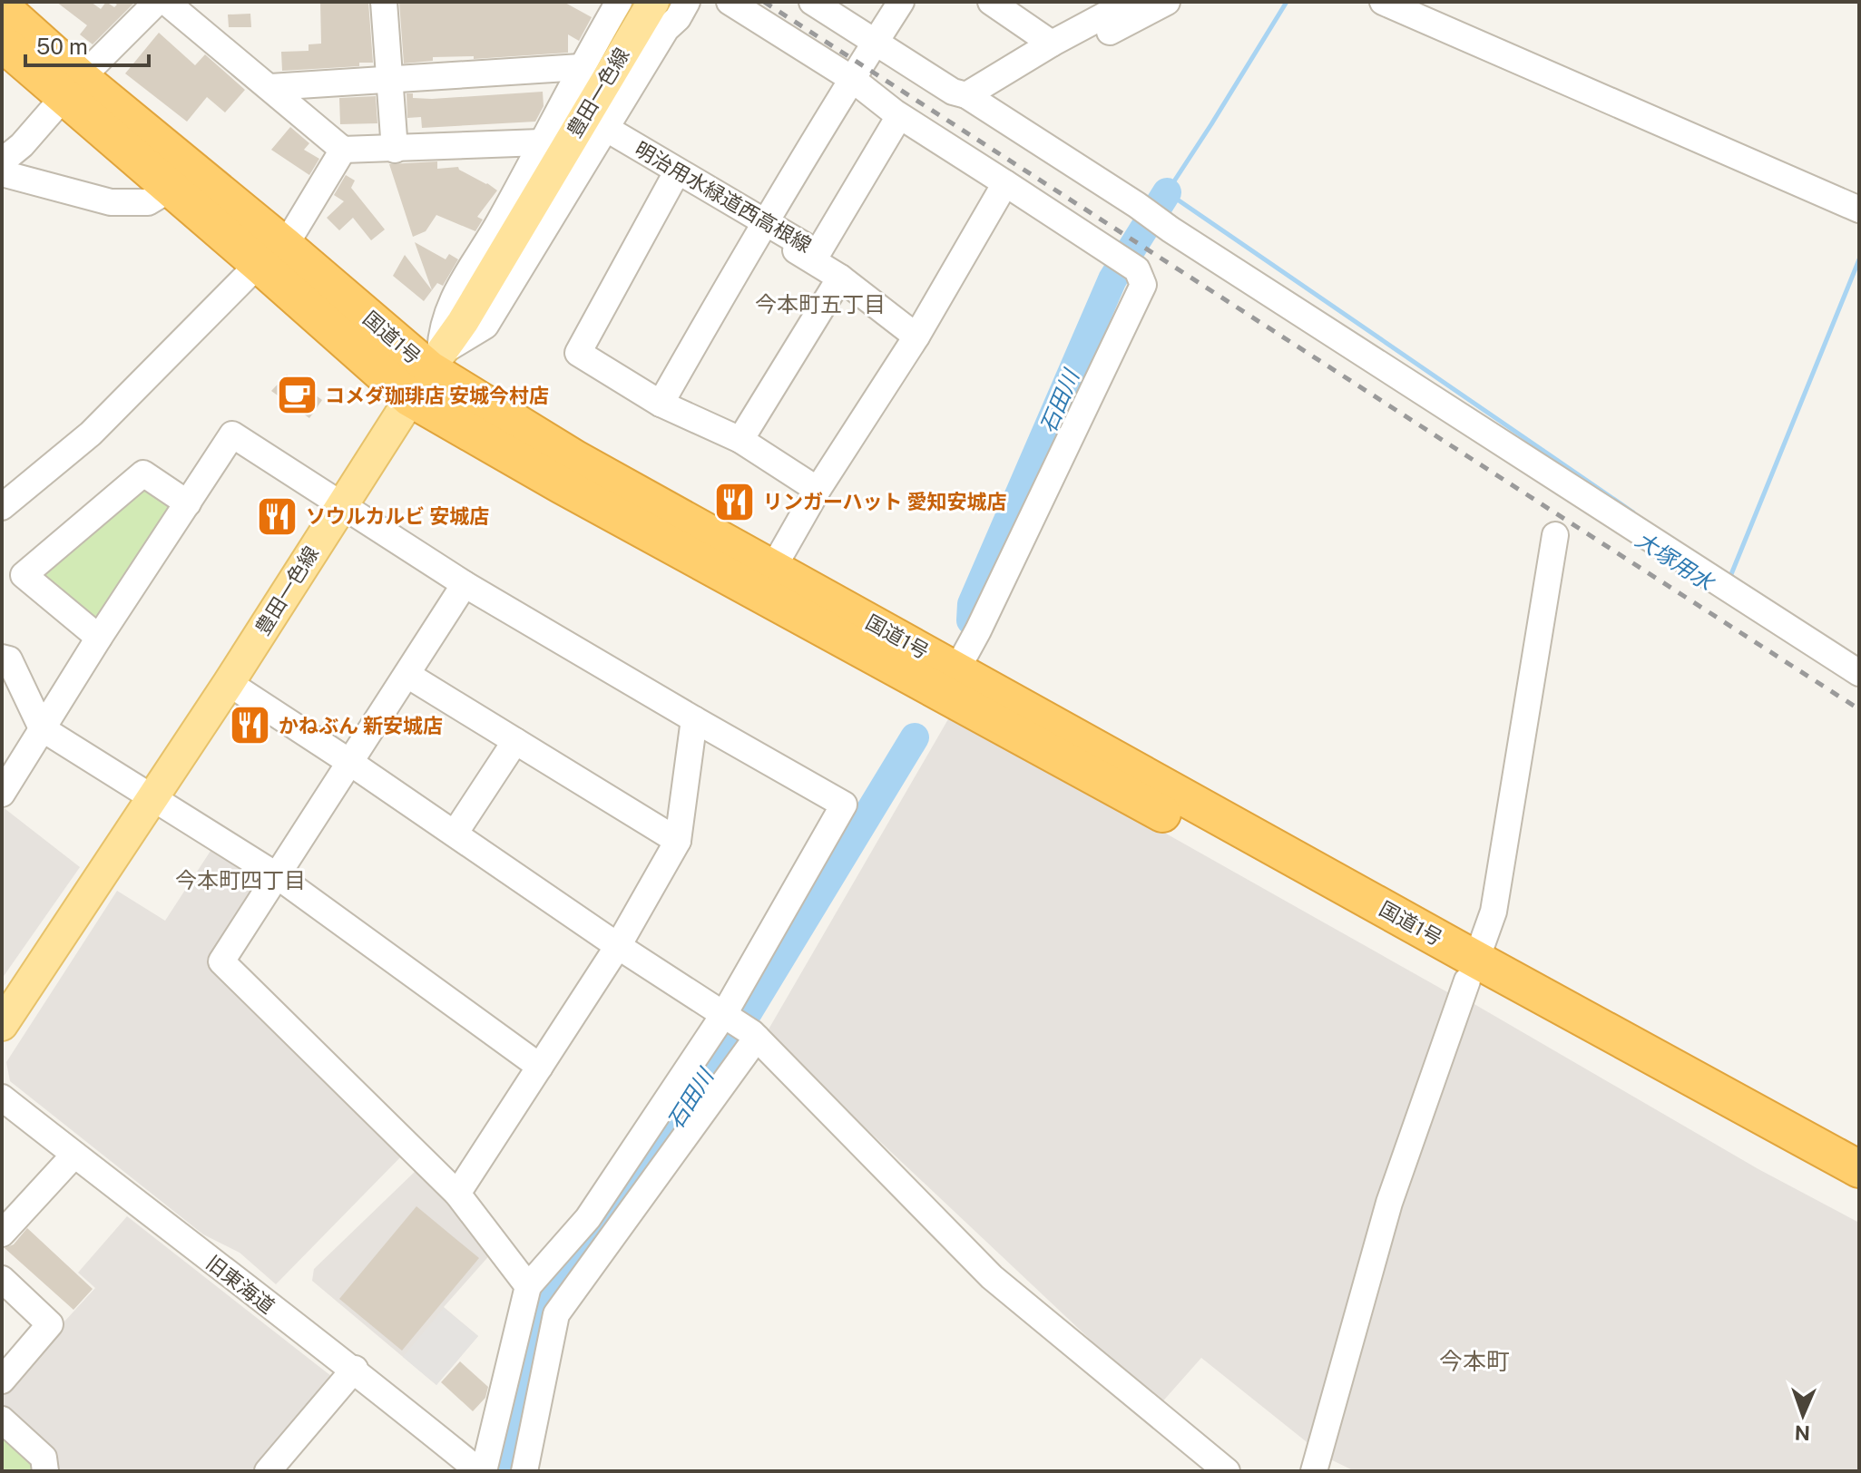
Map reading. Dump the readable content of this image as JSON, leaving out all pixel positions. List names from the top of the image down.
{
  "streets": {
    "highway": ["国道1号"],
    "main road": ["豊田一色線"],
    "street": ["明治用水緑道西高根線", "旧東海道"]
  },
  "crossings": [
    ["豊田一色線", "国道1号"]
  ],
  "districts": ["今本町五丁目", "今本町四丁目", "今本町"],
  "water": ["石田川", "大塚用水"],
  "places": {
    "cafe": ["コメダ珈琲店 安城今村店"],
    "restaurant": ["リンガーハット 愛知安城店", "ソウルカルビ 安城店", "かねぶん 新安城店"]
  },
  "scale_bar": "50 m",
  "north": "bottom"
}
